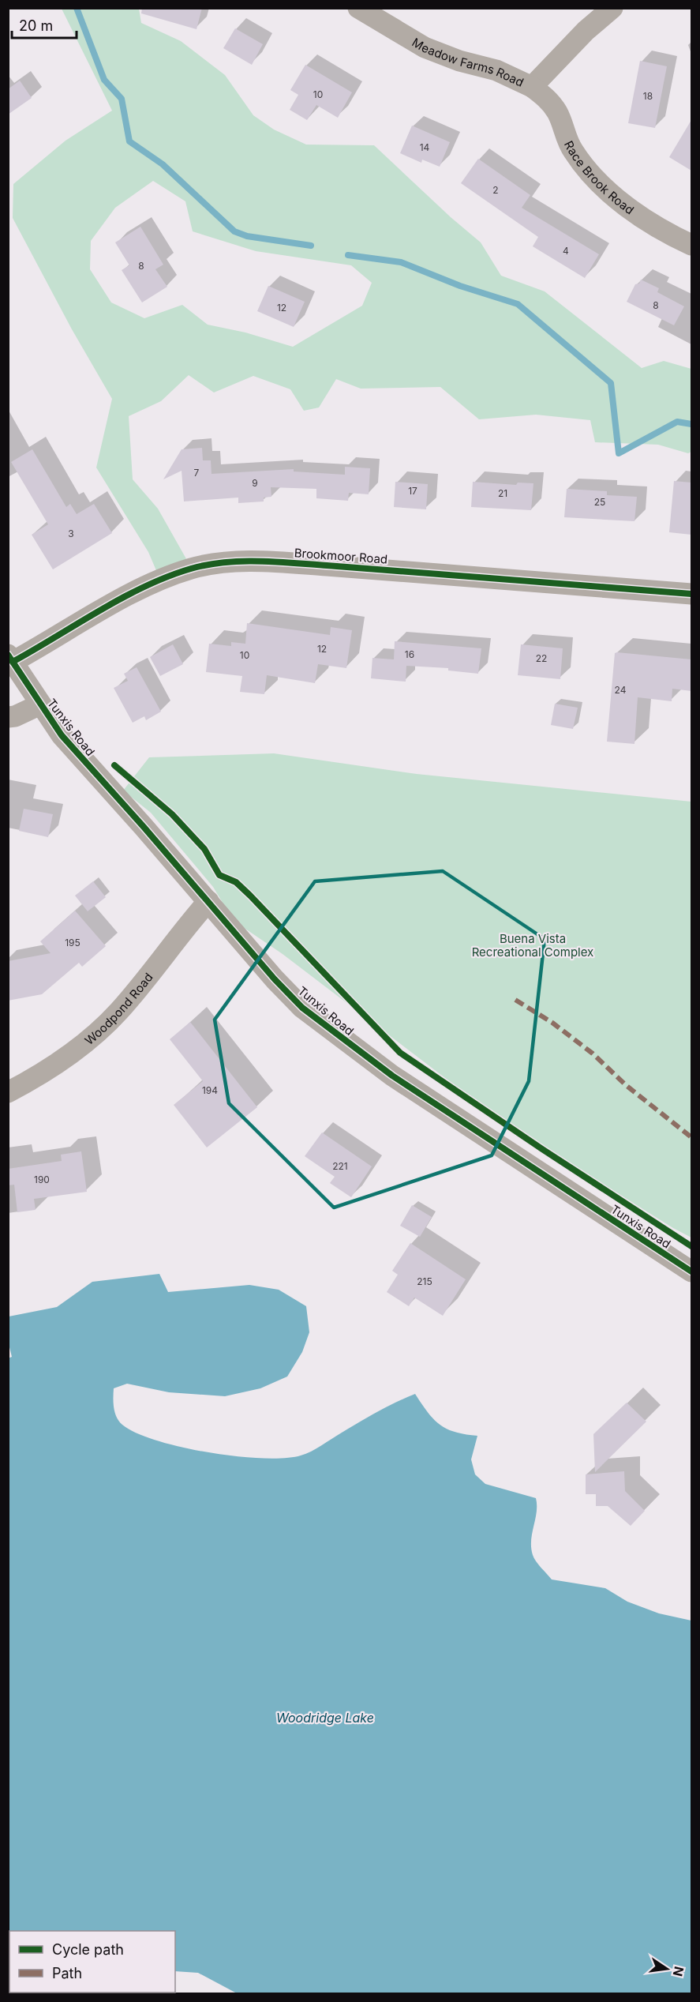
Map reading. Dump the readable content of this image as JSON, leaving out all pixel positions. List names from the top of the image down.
{
  "streets": {
    "street": [
      "Meadow Farms Road",
      "Race Brook Road",
      "Brookmoor Road",
      "Tunxis Road",
      "Woodpond Road"
    ]
  },
  "crossings": [
    ["Meadow Farms Road", "Race Brook Road"],
    ["Brookmoor Road", "Tunxis Road"],
    ["Tunxis Road", "Woodpond Road"]
  ],
  "water": ["Woodridge Lake"],
  "parks": ["Buena Vista Recreational Complex"],
  "house_numbers": [
    "10",
    "18",
    "14",
    "2",
    "4",
    "8",
    "8",
    "12",
    "7",
    "9",
    "17",
    "21",
    "25",
    "3",
    "12",
    "16",
    "10",
    "22",
    "24",
    "195",
    "194",
    "221",
    "190",
    "215"
  ],
  "legend": ["Cycle path", "Path"],
  "scale_bar": "20 m",
  "north": "right"
}
